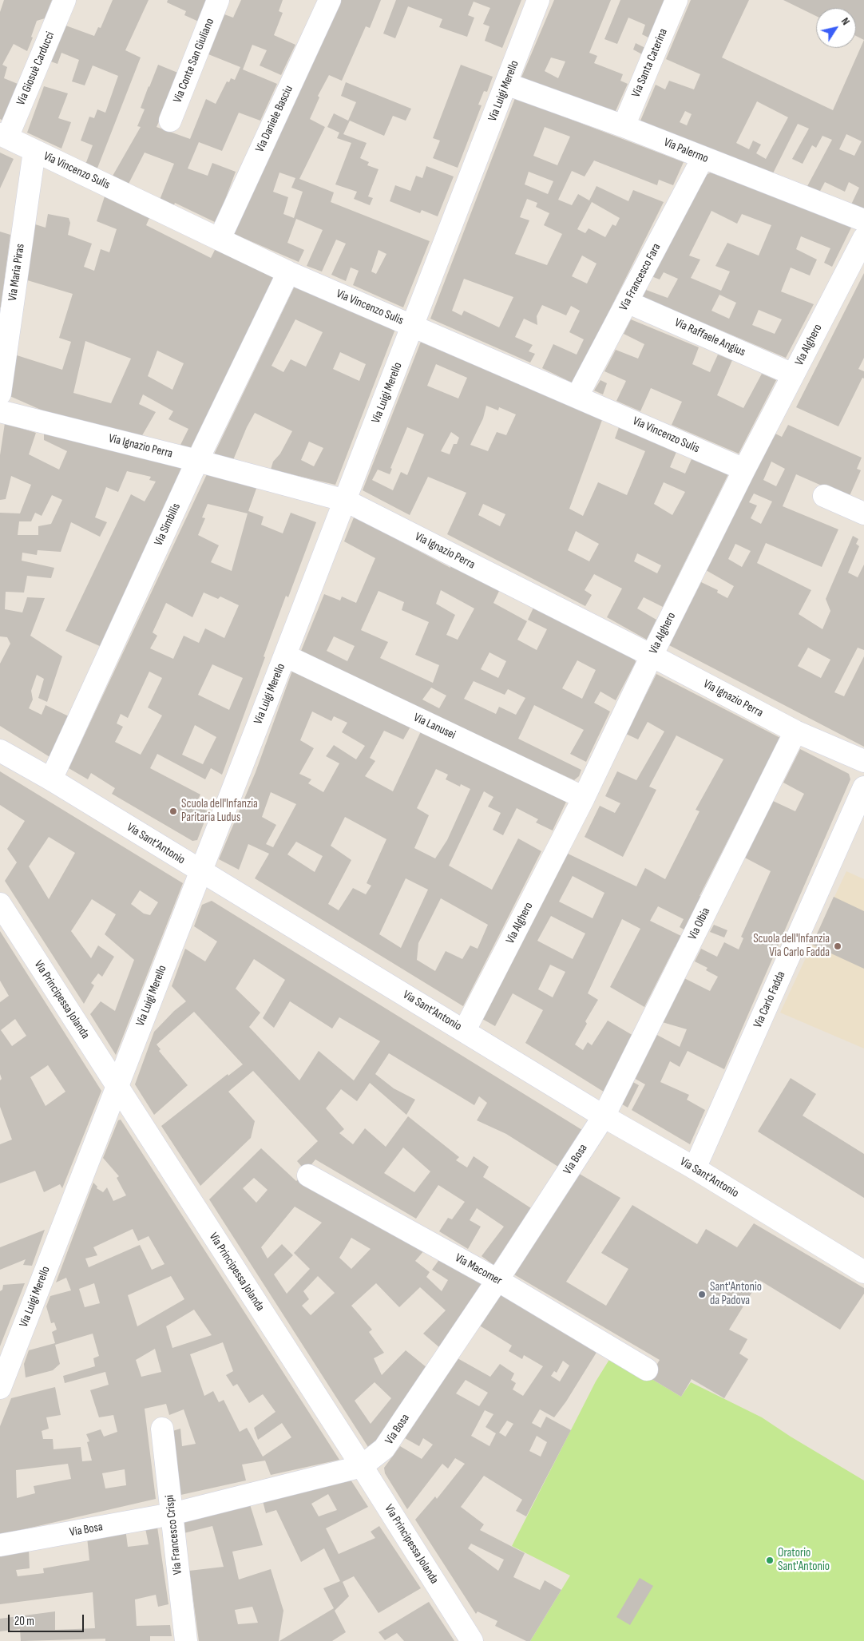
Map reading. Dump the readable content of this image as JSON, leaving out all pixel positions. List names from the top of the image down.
{
  "streets": {
    "street": [
      "Via Conte San Giuliano",
      "Via Santa Caterina",
      "Via Giosuè Carducci",
      "Via Luigi Merello",
      "Via Daniele Basciu",
      "Via Palermo",
      "Via Vincenzo Sulis",
      "Via Maria Piras",
      "Via Francesco Fara",
      "Via Raffaele Angius",
      "Via Alghero",
      "Via Ignazio Perra",
      "Via Simbilis",
      "Via Lanusei",
      "Via Sant'Antonio",
      "Via Olbia",
      "Via Principessa Jolanda",
      "Via Carlo Fadda",
      "Via Bosa",
      "Via Macomer",
      "Via Francesco Crispi"
    ]
  },
  "crossings": [
    ["Via Santa Caterina", "Via Palermo"],
    ["Via Giosuè Carducci", "Via Vincenzo Sulis"],
    ["Via Luigi Merello", "Via Palermo"],
    ["Via Luigi Merello", "Via Vincenzo Sulis"],
    ["Via Luigi Merello", "Via Ignazio Perra"],
    ["Via Luigi Merello", "Via Lanusei"],
    ["Via Luigi Merello", "Via Sant'Antonio"],
    ["Via Luigi Merello", "Via Principessa Jolanda"],
    ["Via Daniele Basciu", "Via Vincenzo Sulis"],
    ["Via Palermo", "Via Francesco Fara"],
    ["Via Vincenzo Sulis", "Via Maria Piras"],
    ["Via Vincenzo Sulis", "Via Francesco Fara"],
    ["Via Vincenzo Sulis", "Via Alghero"],
    ["Via Vincenzo Sulis", "Via Simbilis"],
    ["Via Francesco Fara", "Via Raffaele Angius"],
    ["Via Raffaele Angius", "Via Alghero"],
    ["Via Alghero", "Via Ignazio Perra"],
    ["Via Alghero", "Via Lanusei"],
    ["Via Alghero", "Via Sant'Antonio"],
    ["Via Ignazio Perra", "Via Simbilis"],
    ["Via Ignazio Perra", "Via Olbia"],
    ["Via Simbilis", "Via Sant'Antonio"],
    ["Via Sant'Antonio", "Via Olbia"],
    ["Via Sant'Antonio", "Via Carlo Fadda"],
    ["Via Sant'Antonio", "Via Bosa"],
    ["Via Olbia", "Via Bosa"],
    ["Via Principessa Jolanda", "Via Bosa"],
    ["Via Bosa", "Via Macomer"],
    ["Via Bosa", "Via Francesco Crispi"]
  ],
  "places": [
    "Scuola dell'Infanzia Paritaria Ludus",
    "Scuola dell'Infanzia Via Carlo Fadda",
    "Sant'Antonio da Padova",
    "Oratorio Sant'Antonio"
  ],
  "scale_bar": "20 m",
  "north": "top right"
}
